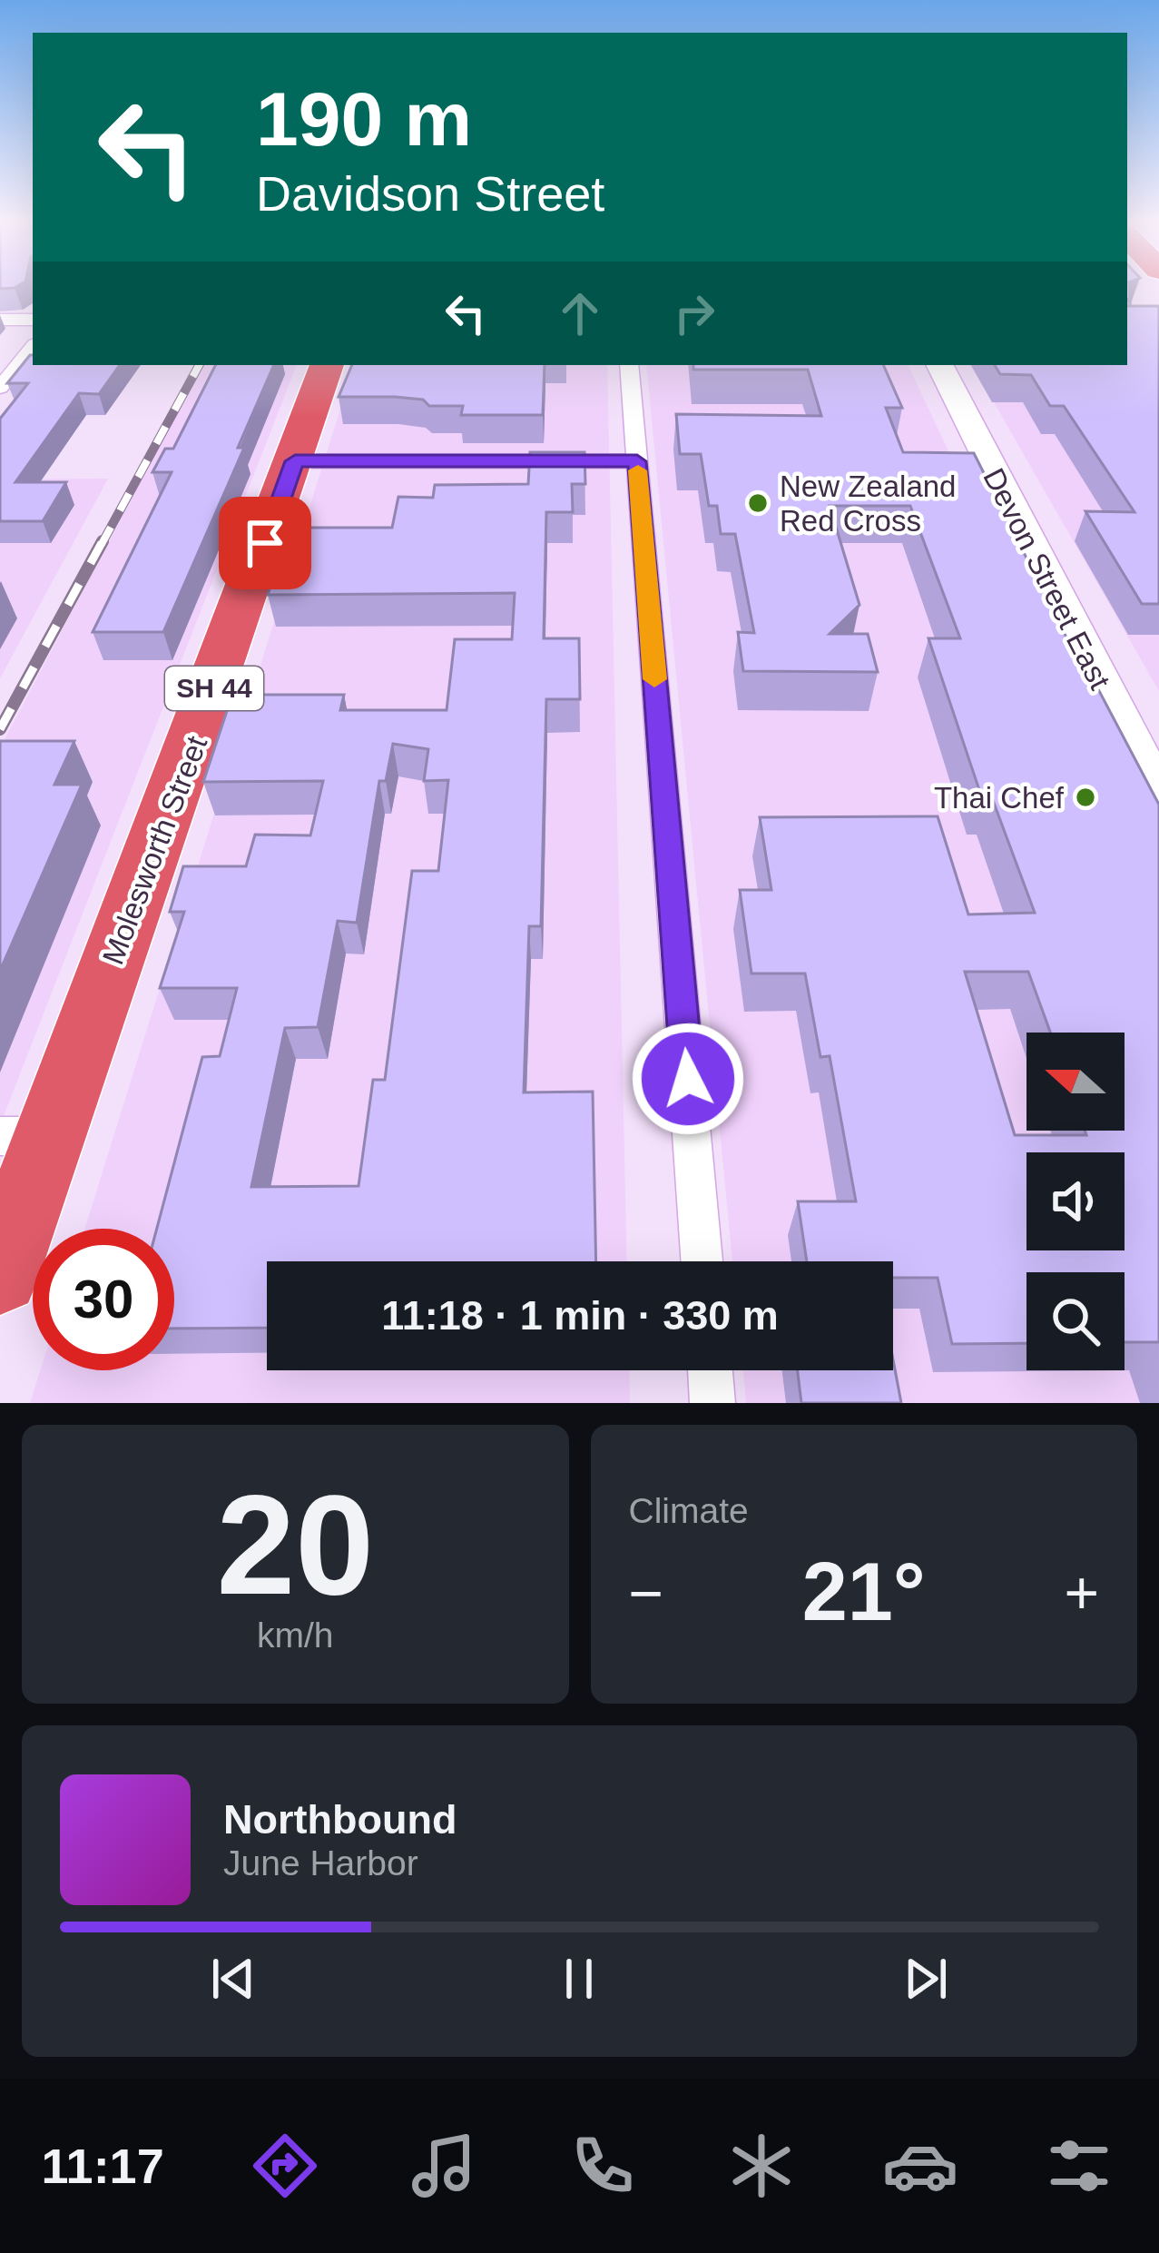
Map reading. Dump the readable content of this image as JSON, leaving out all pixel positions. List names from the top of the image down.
{
  "streets": {
    "highway": ["SH 44", "Molesworth Street"],
    "street": ["Devon Street East"]
  },
  "places": ["New Zealand Red Cross", "Thai Chef"],
  "north": "left",
  "page": {
    "turn": ["190 m", "Davidson Street"],
    "limit": "30",
    "trip": "11:18 · 1 min · 330 m",
    "tile": [
      ["20", "km/h"],
      "Climate"
    ],
    "heat": ["−", "21°", "+"],
    "song": ["Northbound", "June Harbor"],
    "tabs": "11:17"
  }
}
